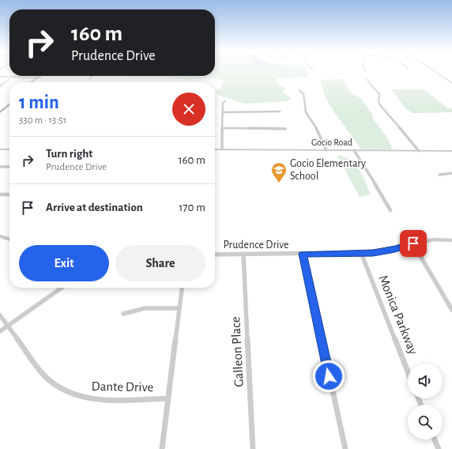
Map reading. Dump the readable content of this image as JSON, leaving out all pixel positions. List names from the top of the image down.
{
  "streets": {
    "street": [
      "Gocio Road",
      "Prudence Drive",
      "Monica Parkway",
      "Galleon Place",
      "Dante Drive"
    ]
  },
  "crossings": [
    ["Prudence Drive", "Monica Parkway"],
    ["Prudence Drive", "Galleon Place"]
  ],
  "places": {
    "school or university": ["Gocio Elementary School"]
  },
  "page": {
    "turn": ["160 m", "Prudence Drive"],
    "heading": ["1 min", "330 m · 13:51"],
    "list": [
      {
        "name": "Turn right",
        "note": "Prudence Drive",
        "value": "160 m"
      },
      {
        "name": "Arrive at destination",
        "value": "170 m"
      }
    ],
    "buttons": ["Exit", "Share"]
  }
}
